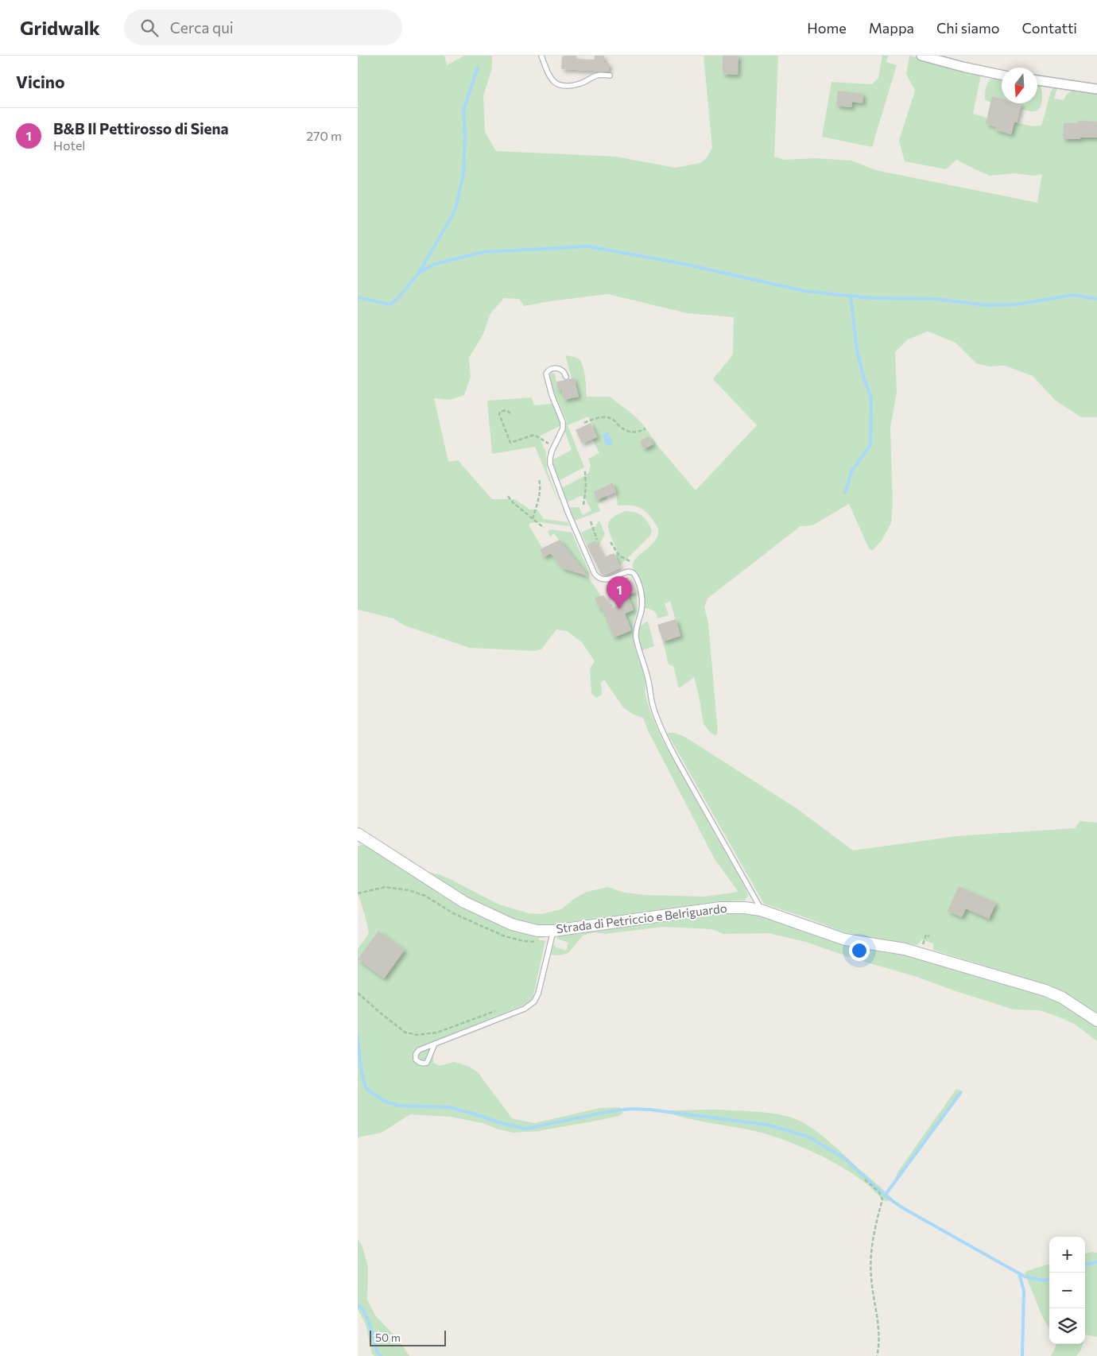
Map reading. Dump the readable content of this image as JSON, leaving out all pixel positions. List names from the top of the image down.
{
  "streets": {
    "street": ["Strada di Petriccio e Belriguardo"]
  },
  "scale_bar": "50 m",
  "north": "bottom",
  "page": {
    "header": "Gridwalk",
    "search": "Cerca qui",
    "nav": [
      "Home",
      "Mappa",
      "Chi siamo",
      "Contatti"
    ],
    "heading": "Vicino",
    "list": [
      {
        "mark": "1",
        "name": "B&B Il Pettirosso di Siena",
        "note": "Hotel",
        "value": "270 m"
      }
    ],
    "pins": "1",
    "map_buttons": ["+", "−"],
    "scale": "50 m"
  }
}
